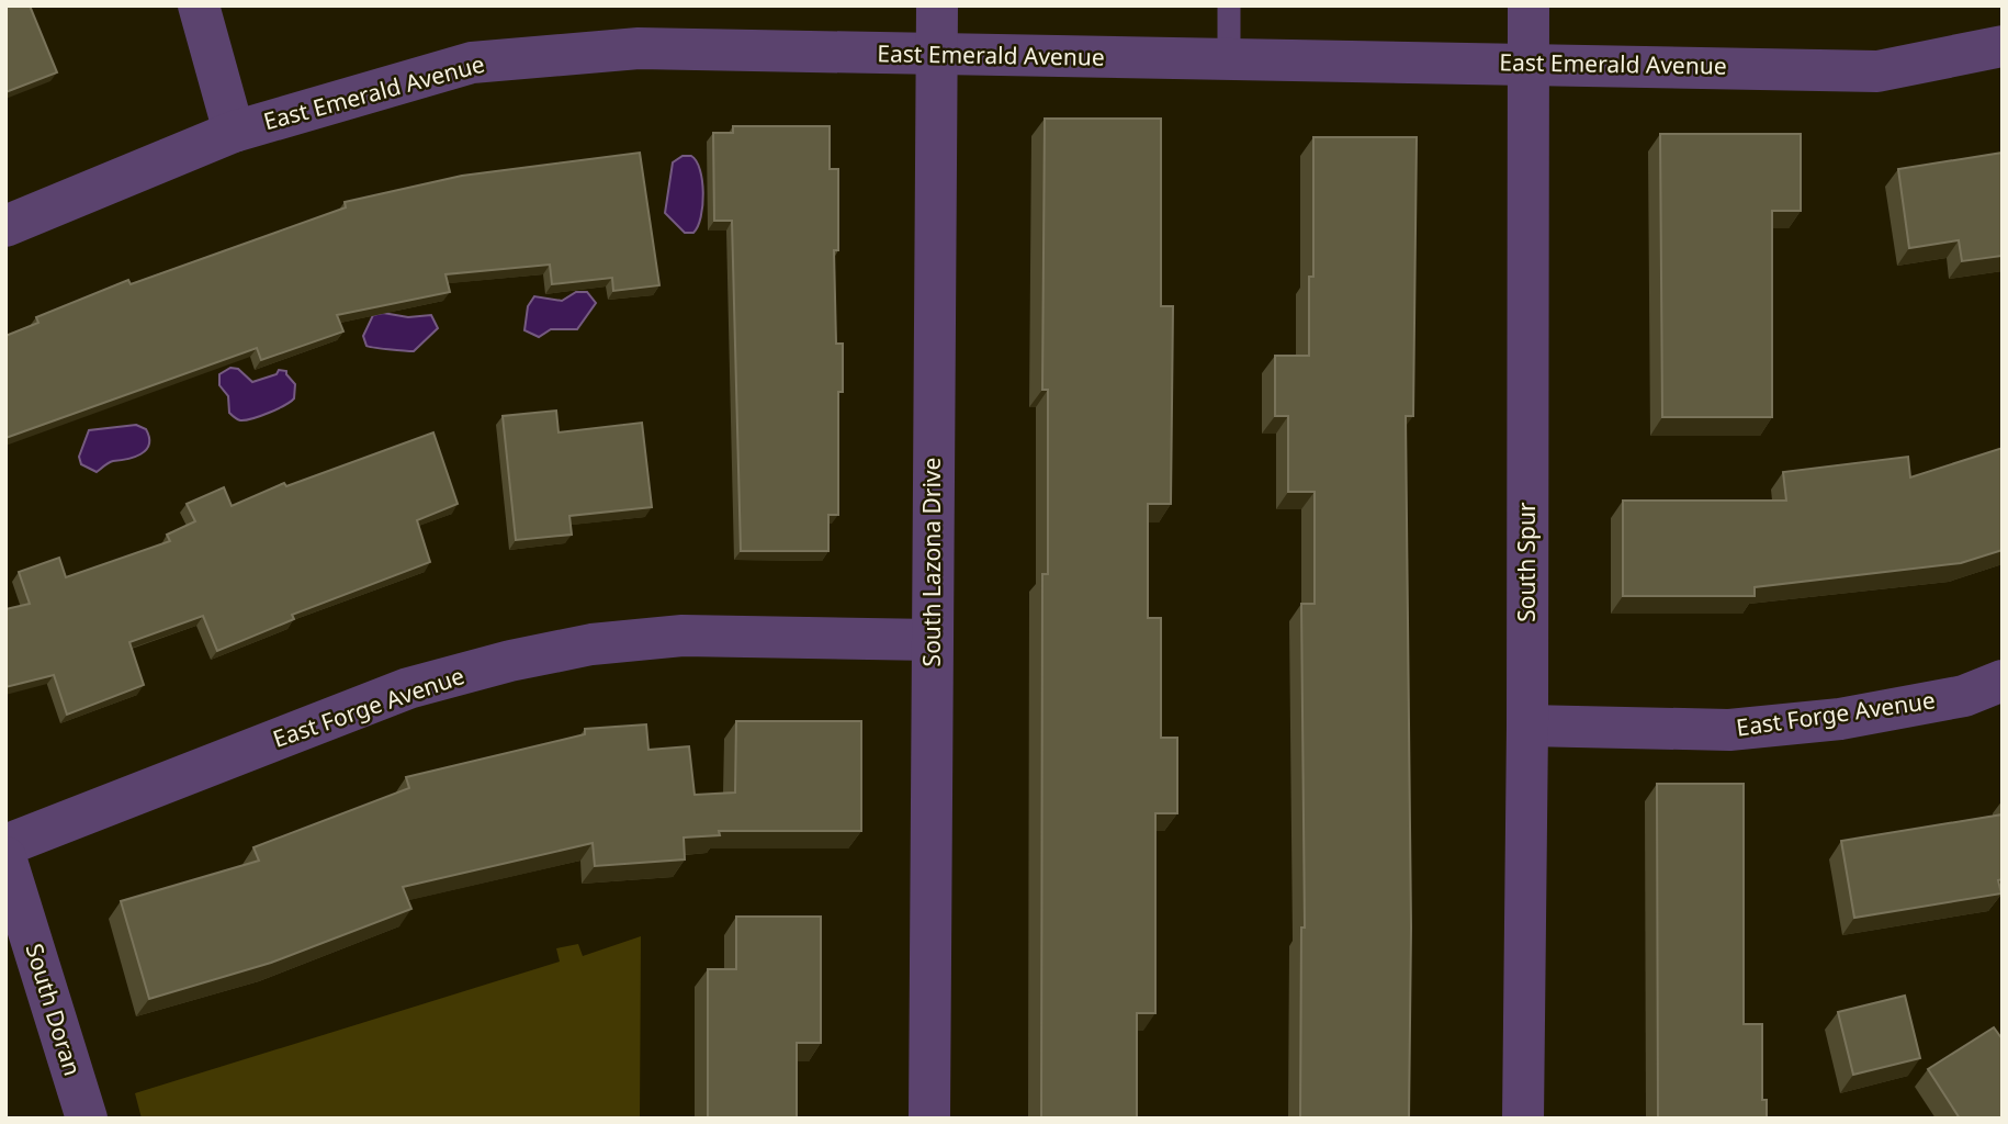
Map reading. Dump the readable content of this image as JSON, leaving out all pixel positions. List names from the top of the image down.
{
  "streets": {
    "street": [
      "East Emerald Avenue",
      "South Lazona Drive",
      "South Spur",
      "East Forge Avenue",
      "South Doran"
    ]
  },
  "crossings": [
    ["East Emerald Avenue", "South Lazona Drive"],
    ["East Emerald Avenue", "South Spur"],
    ["South Lazona Drive", "East Forge Avenue"],
    ["South Spur", "East Forge Avenue"]
  ]
}
